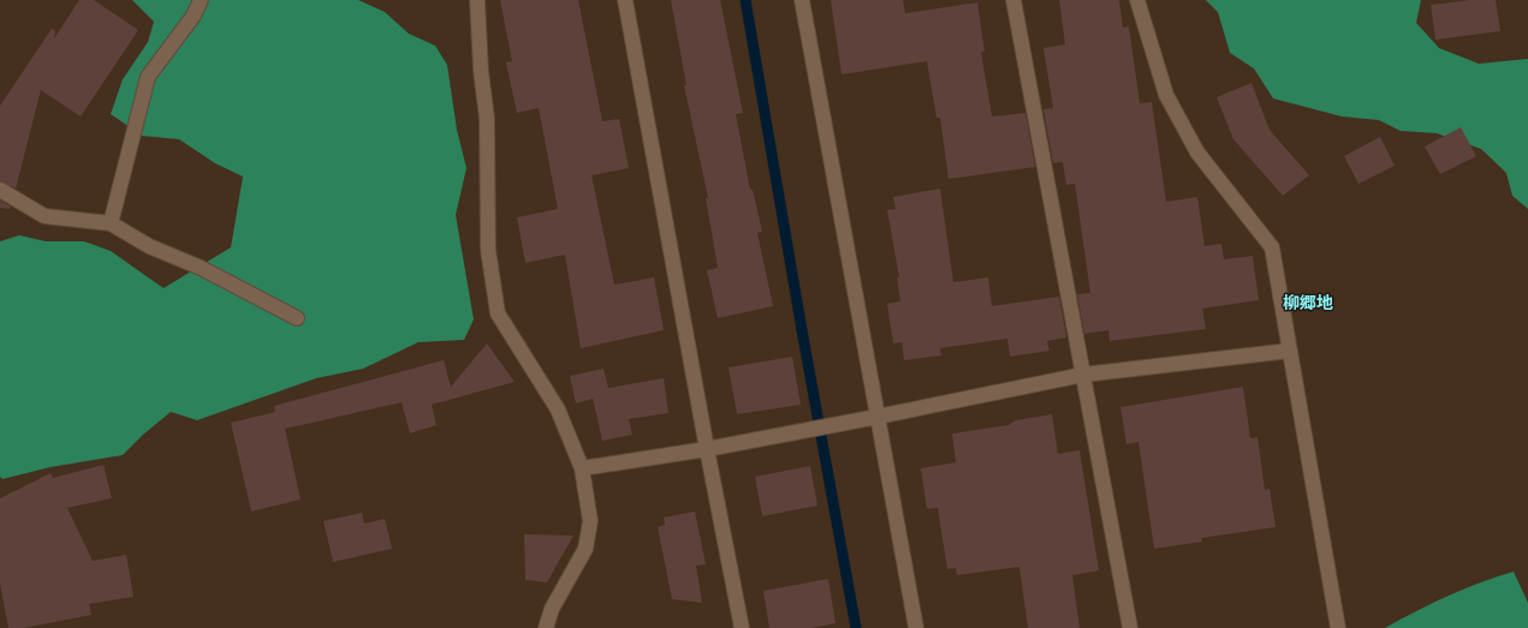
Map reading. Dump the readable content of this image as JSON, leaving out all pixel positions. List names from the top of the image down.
{
  "districts": ["柳郷地"]
}
